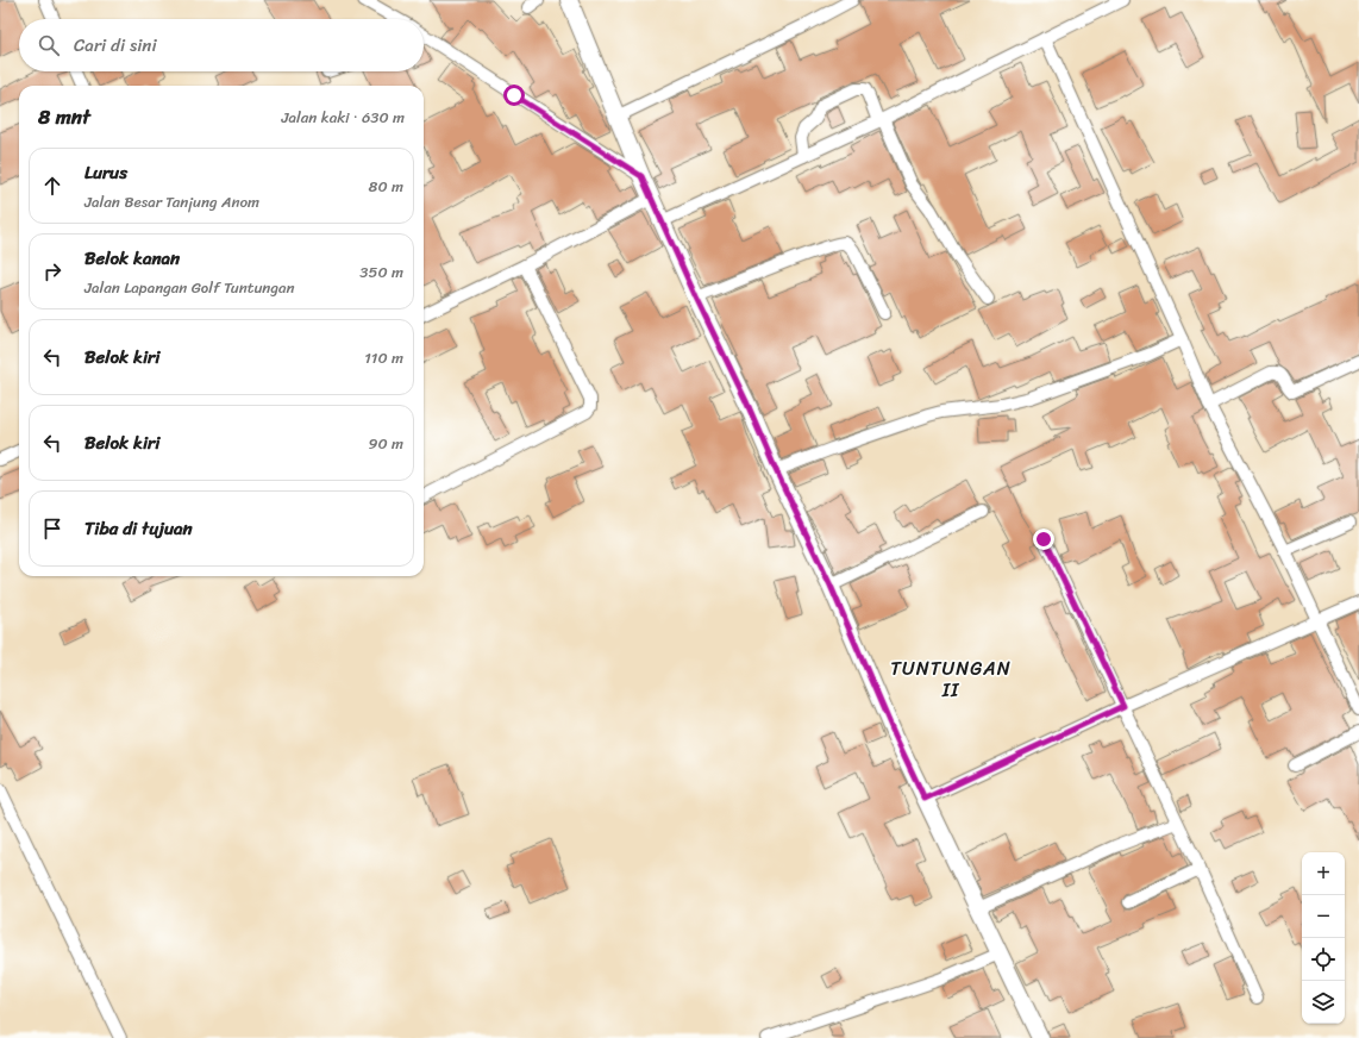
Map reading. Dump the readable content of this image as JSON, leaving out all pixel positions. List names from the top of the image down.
{
  "districts": ["TUNTUNGAN II"],
  "page": {
    "search": "Cari di sini",
    "heading": ["8 mnt", "Jalan kaki · 630 m"],
    "list": [
      ["Lurus", "Jalan Besar Tanjung Anom", "80 m"],
      ["Belok kanan", "Jalan Lapangan Golf Tuntungan", "350 m"],
      ["Belok kiri", "110 m"],
      ["Belok kiri", "90 m"],
      "Tiba di tujuan"
    ],
    "map_buttons": ["+", "−"]
  }
}
